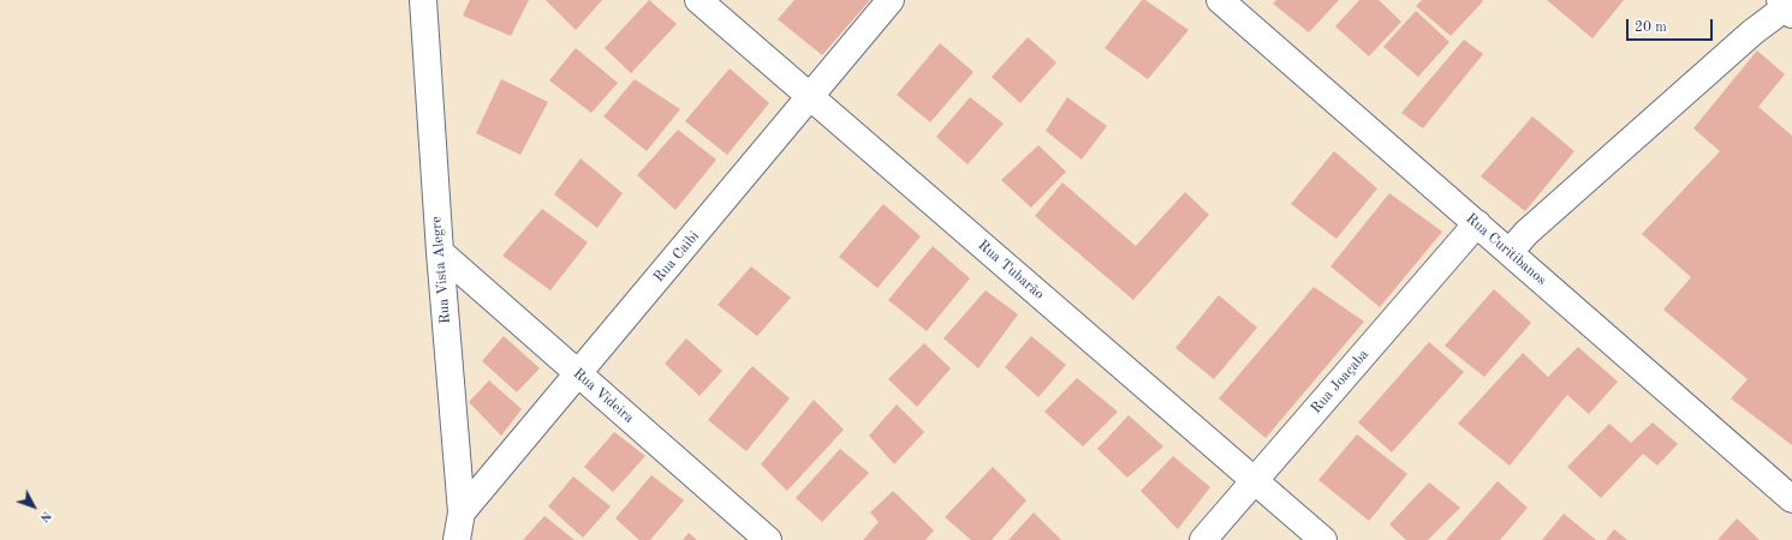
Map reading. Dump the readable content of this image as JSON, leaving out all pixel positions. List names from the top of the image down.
{
  "streets": {
    "street": [
      "Rua Curitibanos",
      "Rua Caibi",
      "Rua Vista Alegre",
      "Rua Tubarão",
      "Rua Joaçaba",
      "Rua Videira"
    ]
  },
  "crossings": [
    ["Rua Curitibanos", "Rua Joaçaba"],
    ["Rua Caibi", "Rua Vista Alegre"],
    ["Rua Caibi", "Rua Tubarão"],
    ["Rua Caibi", "Rua Videira"],
    ["Rua Vista Alegre", "Rua Videira"],
    ["Rua Tubarão", "Rua Joaçaba"]
  ],
  "scale_bar": "20 m",
  "north": "bottom right"
}
